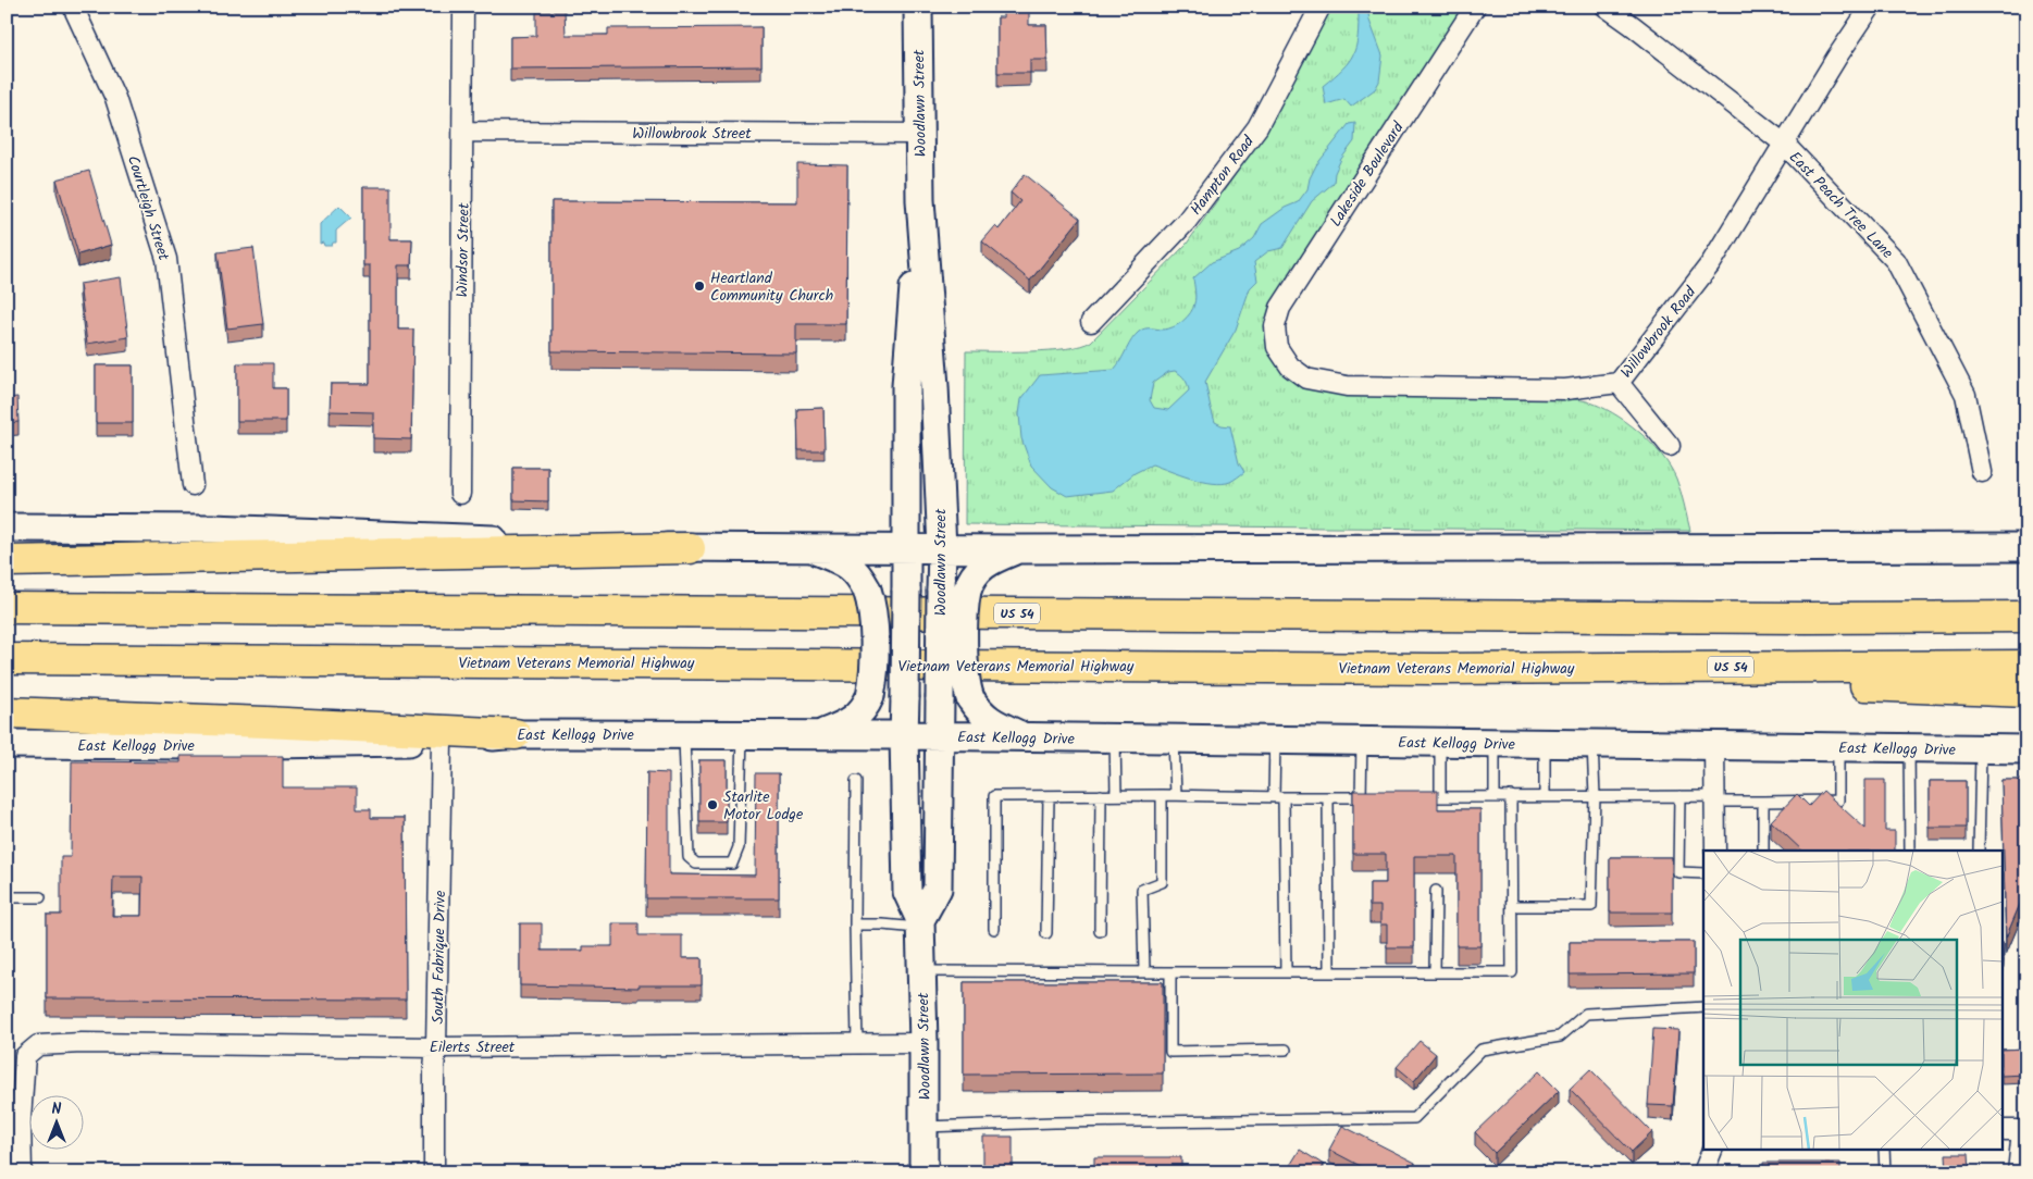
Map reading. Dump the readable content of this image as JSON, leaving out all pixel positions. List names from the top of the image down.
{
  "streets": {
    "highway": ["US 54", "Vietnam Veterans Memorial Highway"],
    "main road": ["Woodlawn Street", "East Kellogg Drive"],
    "street": [
      "Willowbrook Street",
      "Lakeside Boulevard",
      "Hampton Road",
      "East Peach Tree Lane",
      "Courtleigh Street",
      "Windsor Street",
      "Willowbrook Road",
      "South Fabrique Drive",
      "Eilerts Street"
    ]
  },
  "crossings": [
    ["Woodlawn Street", "Willowbrook Street"],
    ["Woodlawn Street", "East Kellogg Drive"],
    ["Woodlawn Street", "Eilerts Street"],
    ["Willowbrook Street", "Windsor Street"],
    ["Lakeside Boulevard", "Willowbrook Road"],
    ["East Peach Tree Lane", "Willowbrook Road"],
    ["East Kellogg Drive", "South Fabrique Drive"],
    ["South Fabrique Drive", "Eilerts Street"]
  ],
  "places": ["Heartland Community Church", "Starlite Motor Lodge"],
  "north": "top"
}
